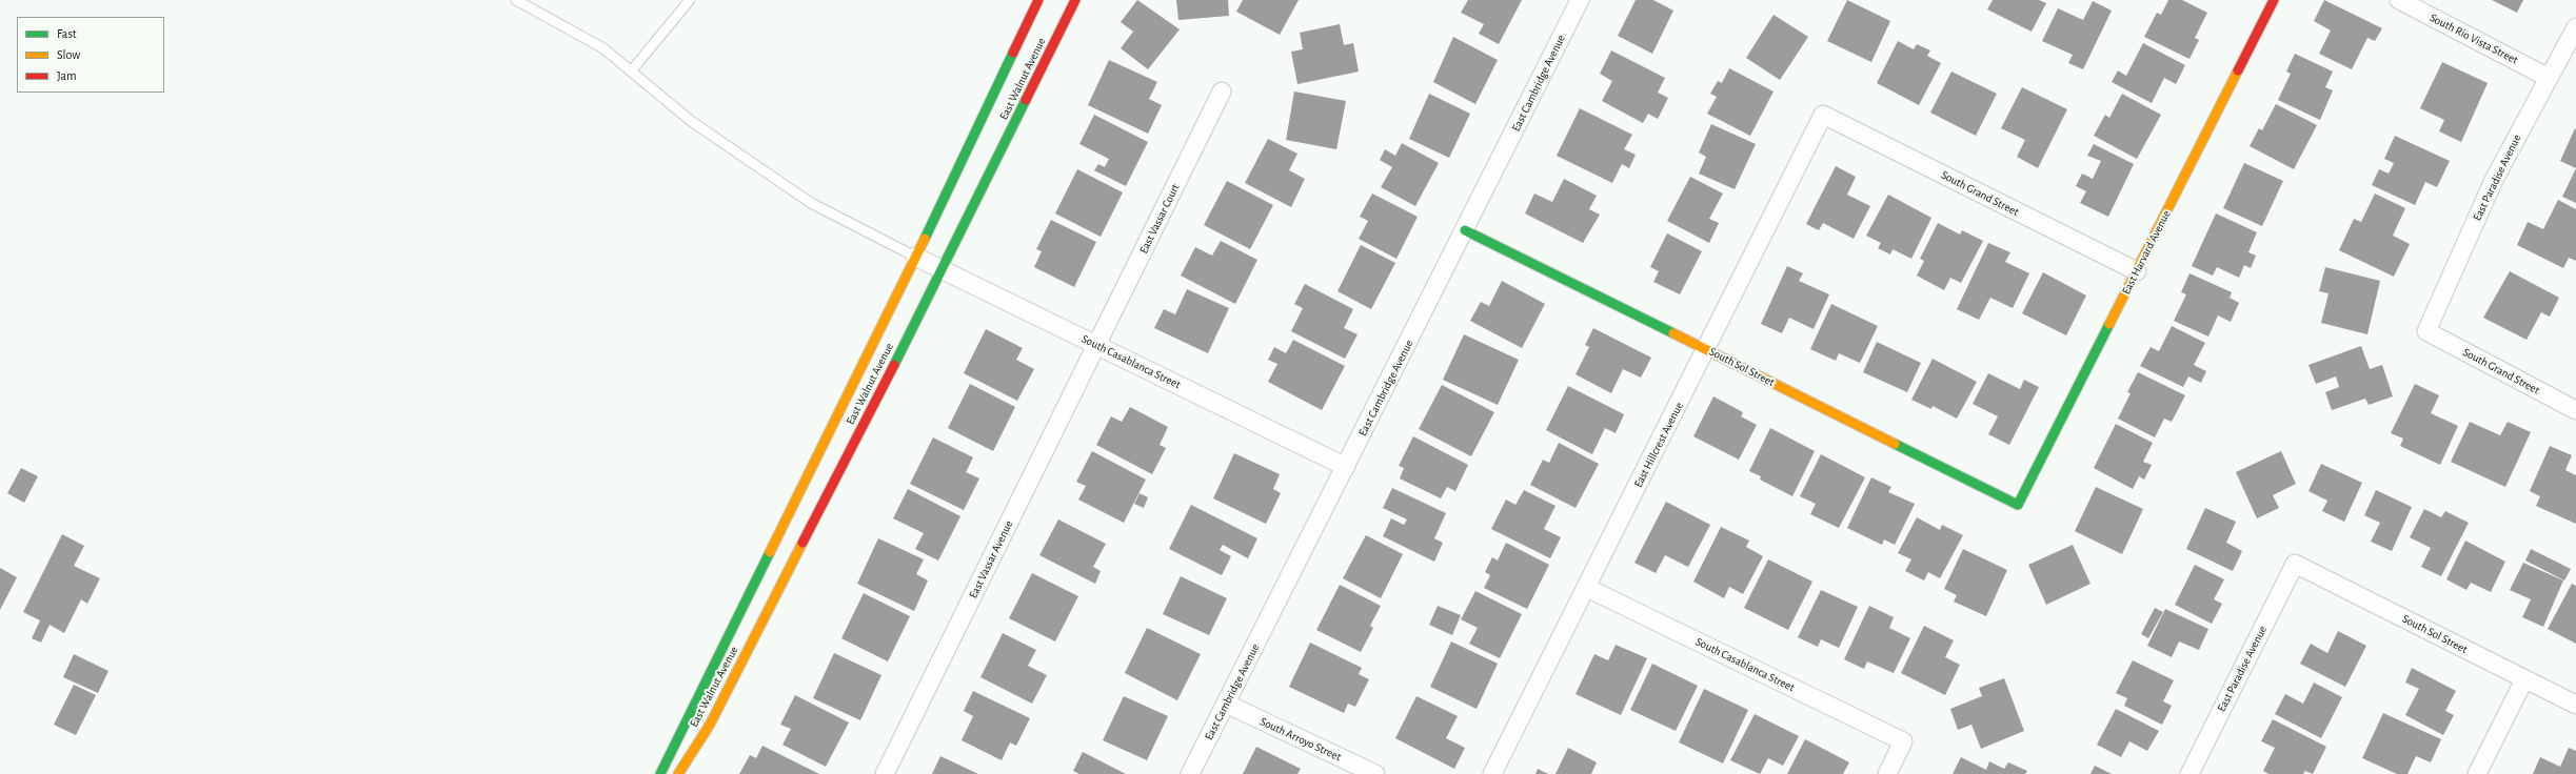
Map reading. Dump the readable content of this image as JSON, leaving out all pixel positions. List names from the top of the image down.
{
  "streets": {
    "main road": ["East Walnut Avenue", "East Harvard Avenue", "South Sol Street"],
    "street": [
      "South Rio Vista Street",
      "East Cambridge Avenue",
      "East Paradise Avenue",
      "South Grand Street",
      "East Vassar Court",
      "South Casablanca Street",
      "East Hillcrest Avenue",
      "East Vassar Avenue",
      "South Arroyo Street"
    ]
  },
  "crossings": [
    ["South Rio Vista Street", "East Paradise Avenue"],
    ["East Walnut Avenue", "South Casablanca Street"],
    ["East Cambridge Avenue", "South Casablanca Street"],
    ["East Cambridge Avenue", "South Sol Street"],
    ["East Cambridge Avenue", "South Arroyo Street"],
    ["East Paradise Avenue", "South Grand Street"],
    ["East Paradise Avenue", "South Sol Street"],
    ["South Grand Street", "East Harvard Avenue"],
    ["South Grand Street", "East Hillcrest Avenue"],
    ["East Vassar Court", "South Casablanca Street"],
    ["East Vassar Court", "East Vassar Avenue"],
    ["East Harvard Avenue", "South Sol Street"],
    ["South Casablanca Street", "East Hillcrest Avenue"],
    ["South Casablanca Street", "East Vassar Avenue"],
    ["South Sol Street", "East Hillcrest Avenue"]
  ],
  "legend": ["Fast", "Slow", "Jam"]
}
